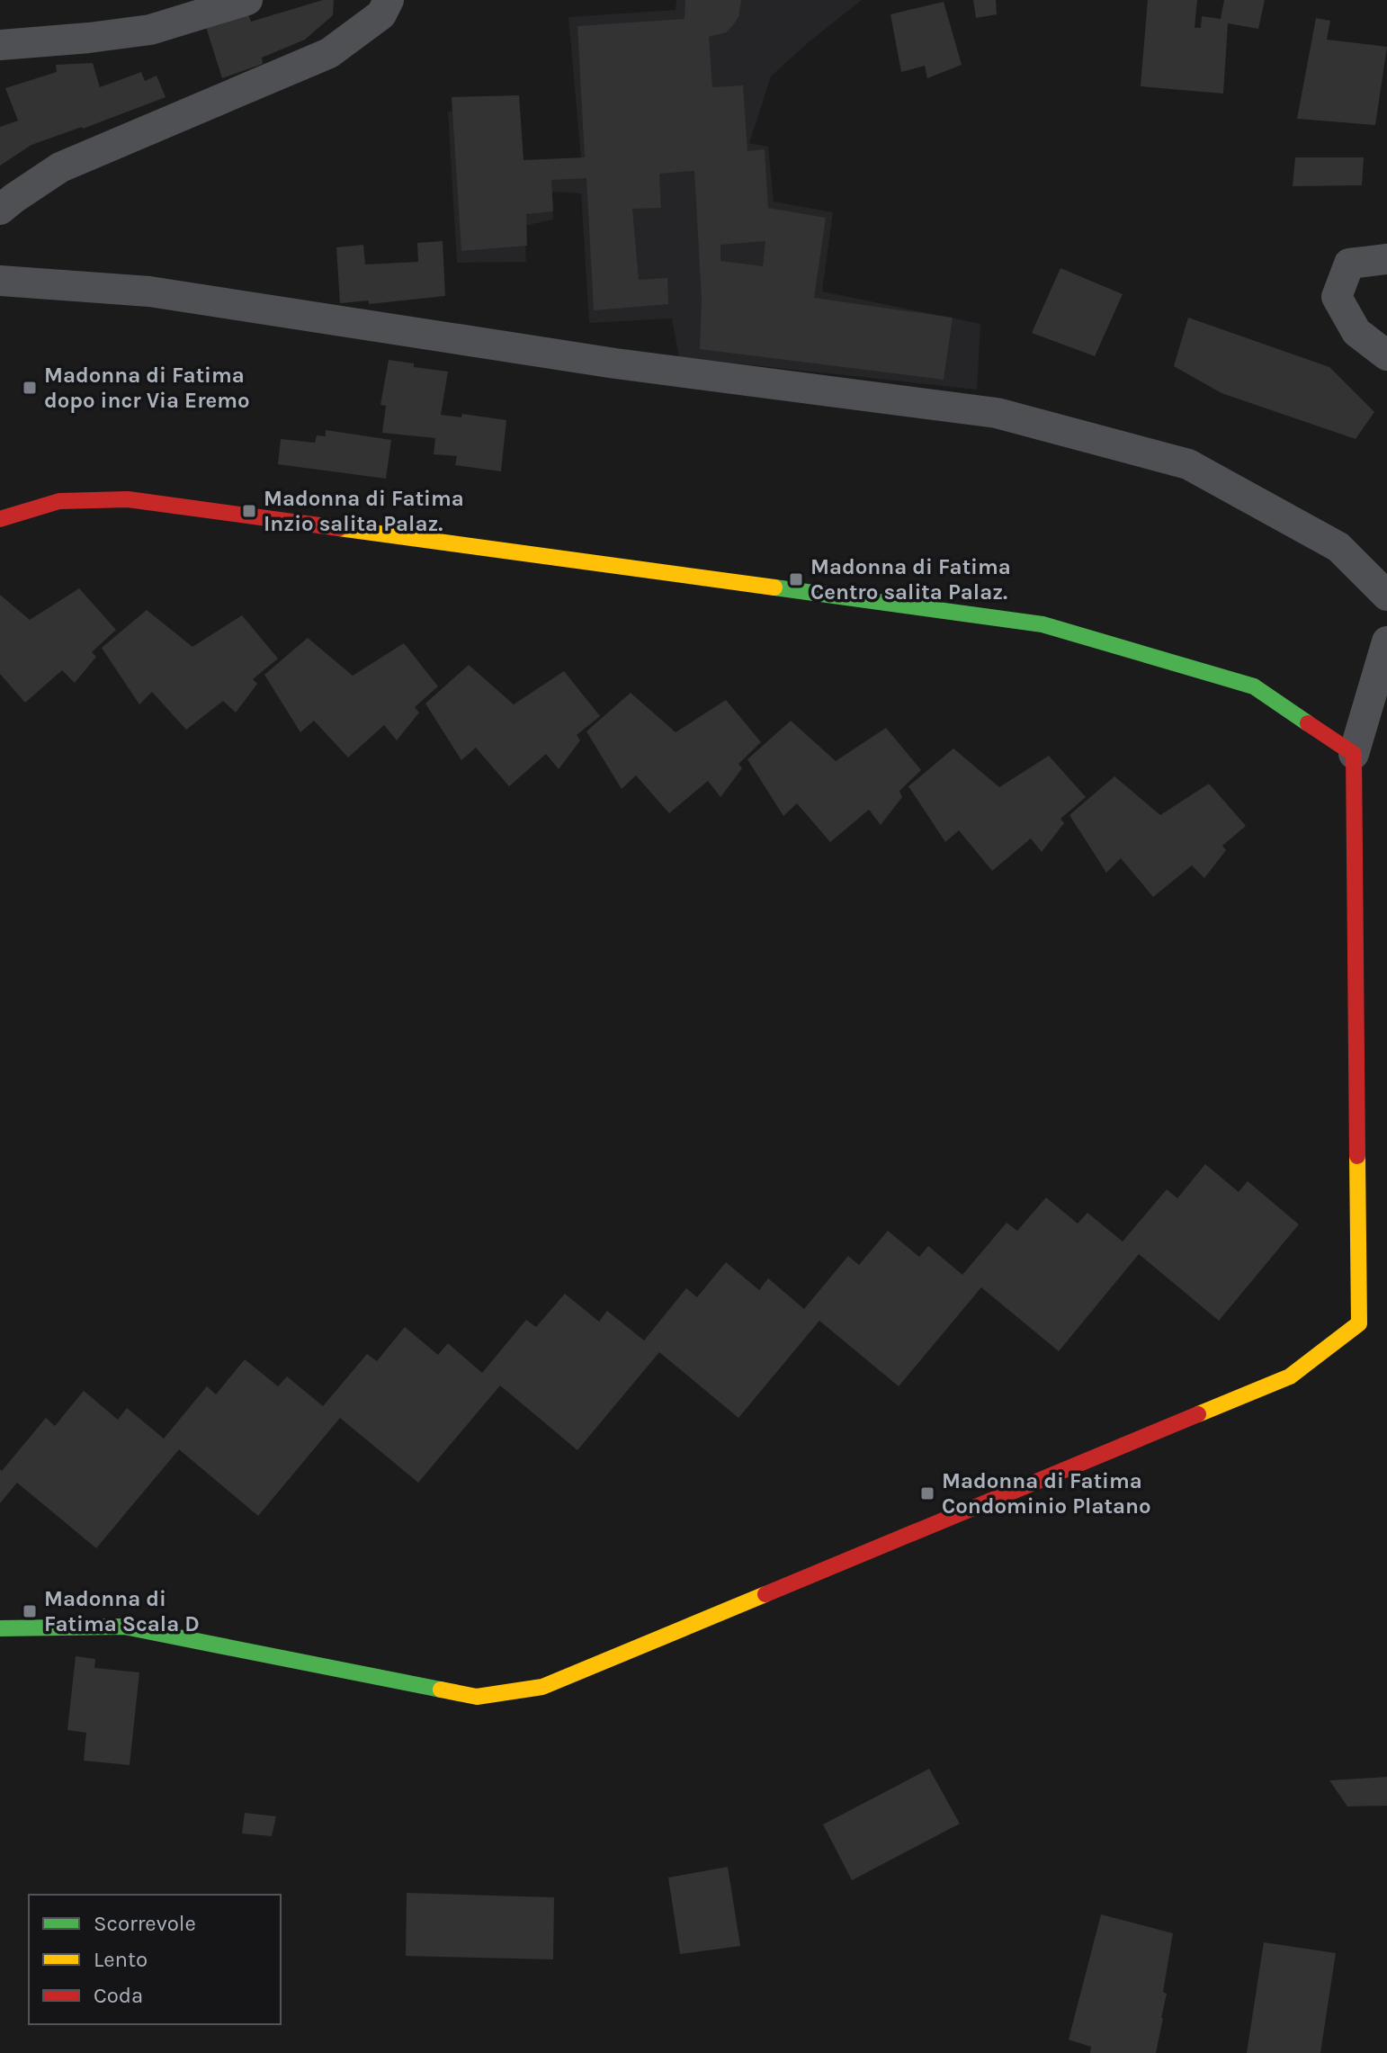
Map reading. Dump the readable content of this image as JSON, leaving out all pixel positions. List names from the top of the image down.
{
  "places": {
    "transit": [
      "Madonna di Fatima dopo incr Via Eremo",
      "Madonna di Fatima Inzio salita Palaz.",
      "Madonna di Fatima Centro salita Palaz.",
      "Madonna di Fatima Condominio Platano",
      "Madonna di Fatima Scala D"
    ]
  },
  "legend": ["Scorrevole", "Lento", "Coda"]
}
